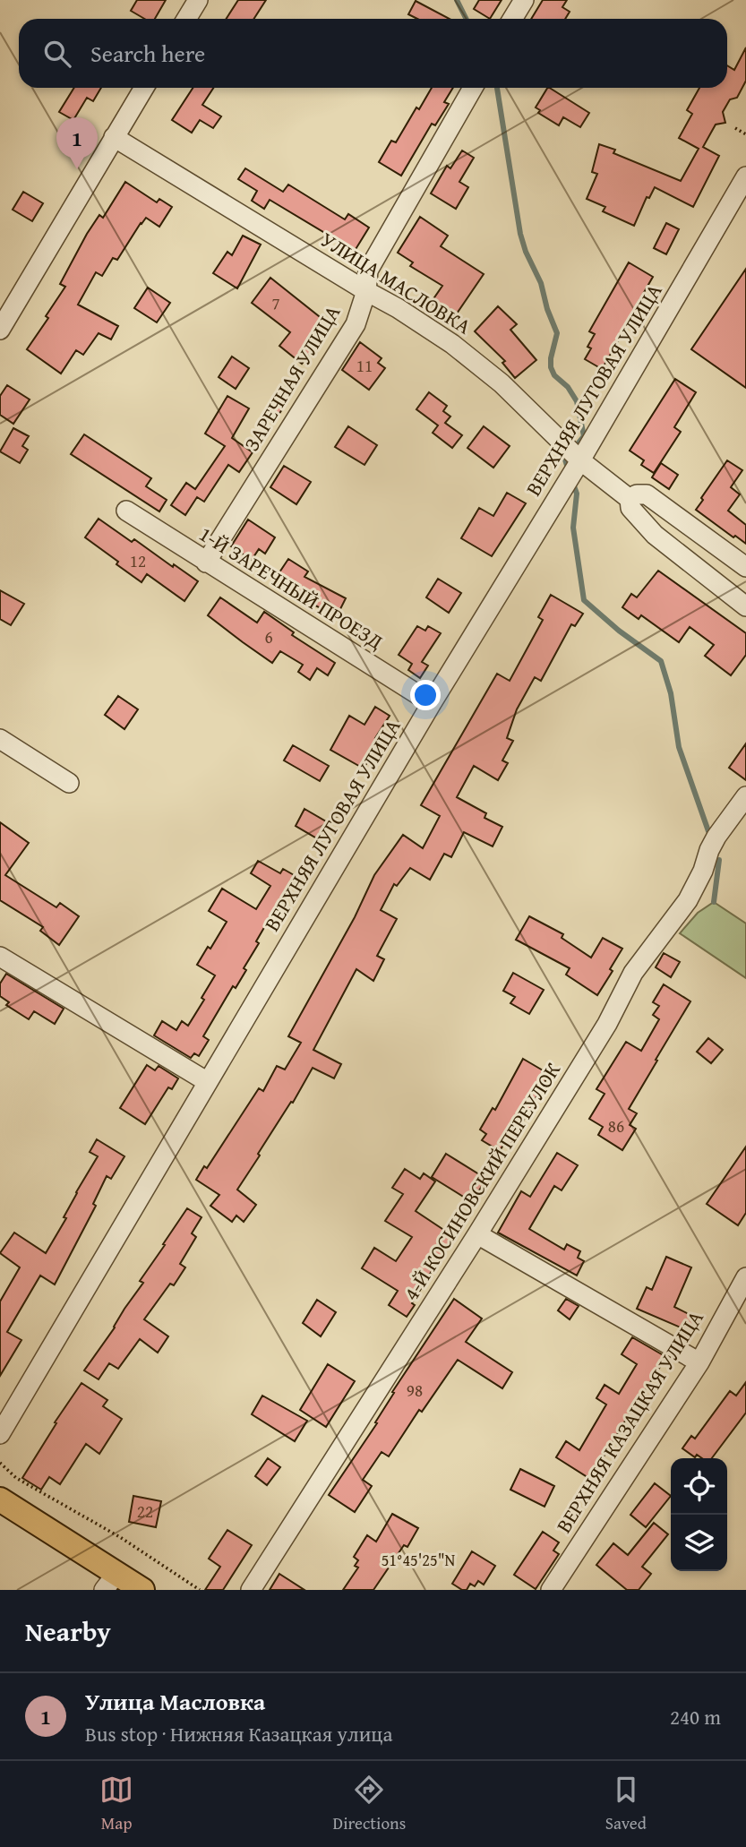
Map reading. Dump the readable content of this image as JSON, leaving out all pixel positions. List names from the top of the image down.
{
  "streets": {
    "street": [
      "УЛИЦА МАСЛОВКА",
      "ЗАРЕЧНАЯ УЛИЦА",
      "ВЕРХНЯЯ ЛУГОВАЯ УЛИЦА",
      "1-Й ЗАРЕЧНЫЙ ПРОЕЗД",
      "4-Й КОСИНОВСКИЙ ПЕРЕУЛОК",
      "ВЕРХНЯЯ КАЗАЦКАЯ УЛИЦА"
    ]
  },
  "crossings": [
    ["УЛИЦА МАСЛОВКА", "ЗАРЕЧНАЯ УЛИЦА"],
    ["УЛИЦА МАСЛОВКА", "ВЕРХНЯЯ ЛУГОВАЯ УЛИЦА"],
    ["ЗАРЕЧНАЯ УЛИЦА", "1-Й ЗАРЕЧНЫЙ ПРОЕЗД"],
    ["ВЕРХНЯЯ ЛУГОВАЯ УЛИЦА", "1-Й ЗАРЕЧНЫЙ ПРОЕЗД"]
  ],
  "house_numbers": [
    "7",
    "11",
    "12",
    "6",
    "86",
    "98",
    "22"
  ],
  "page": {
    "search": "Search here",
    "pins": "1",
    "heading": "Nearby",
    "list": [
      {
        "mark": "1",
        "name": "Улица Масловка",
        "note": "Bus stop · Нижняя Казацкая улица",
        "value": "240 m"
      }
    ],
    "nav": ["Map", "Directions", "Saved"]
  },
  "coordinates": ["51°45'25\"N"]
}
